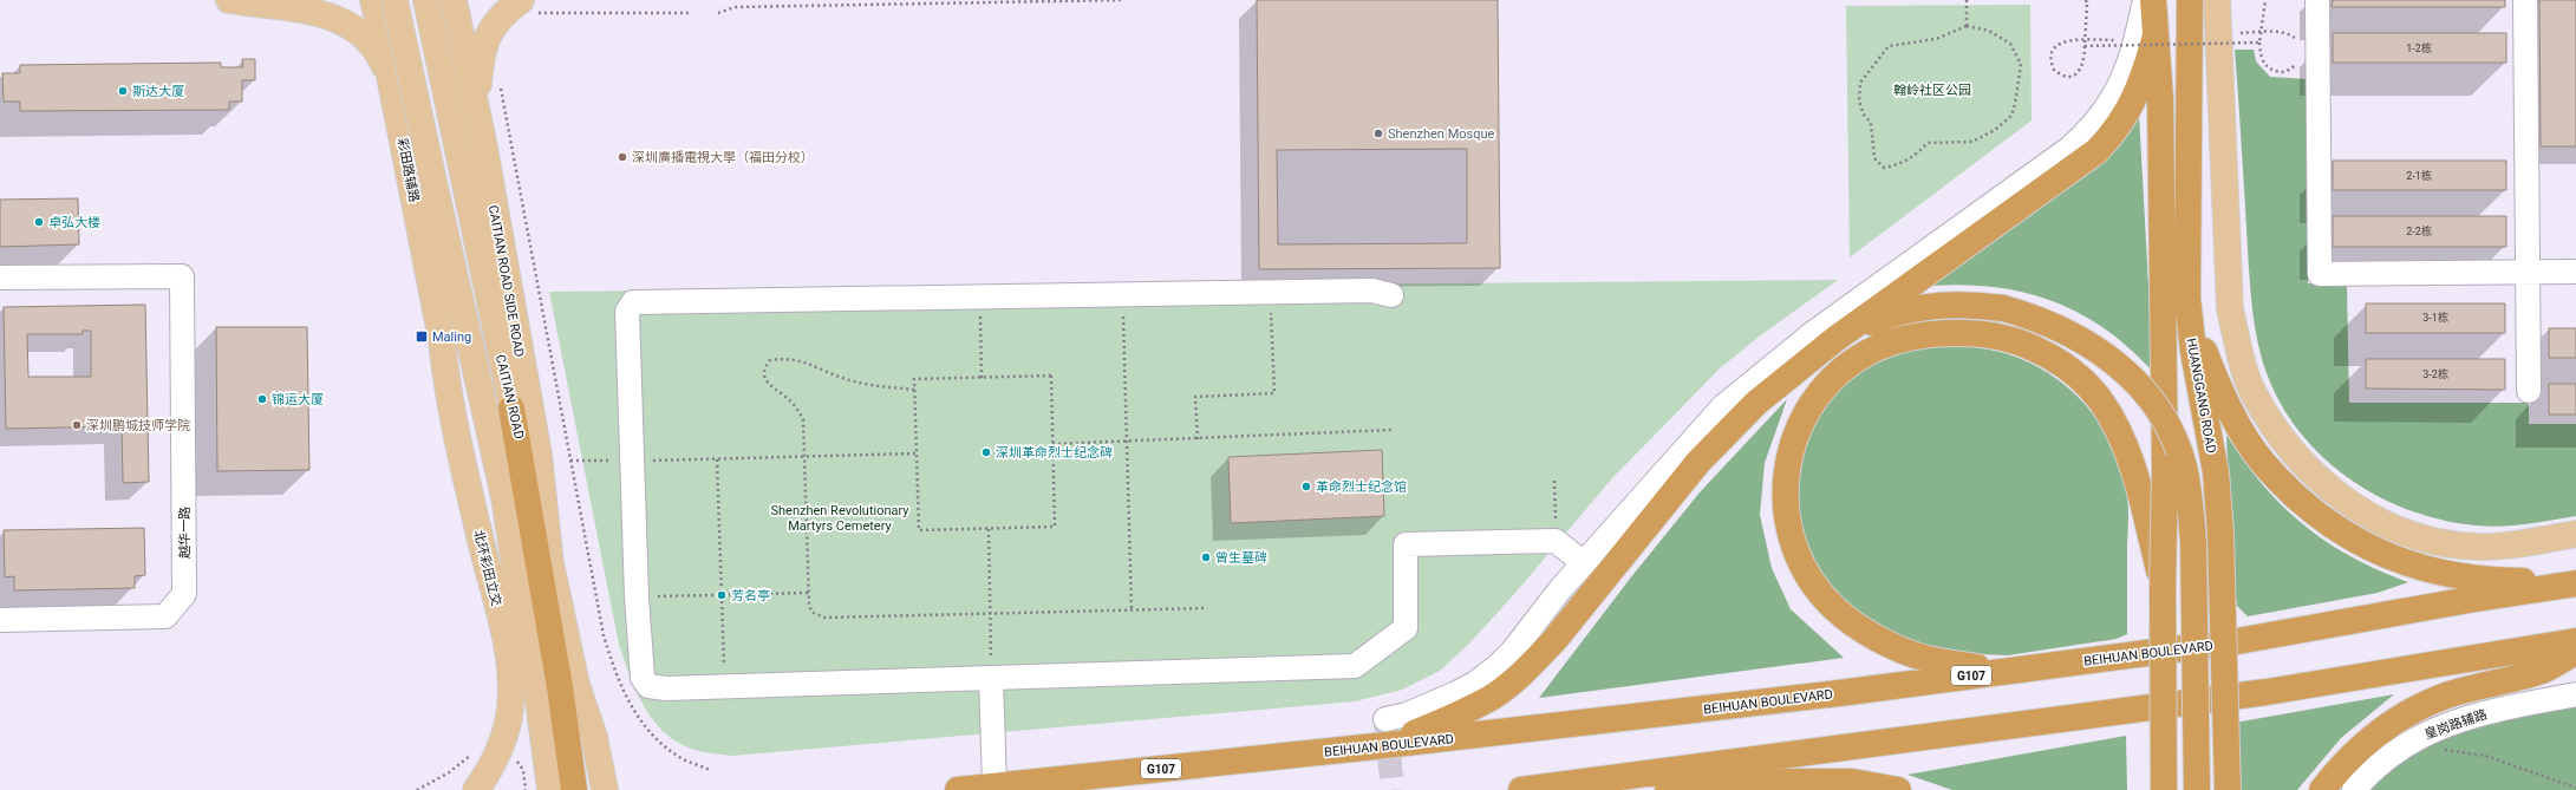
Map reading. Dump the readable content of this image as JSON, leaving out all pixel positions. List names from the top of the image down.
{
  "streets": {
    "highway": ["HUANGGANG ROAD", "BEIHUAN BOULEVARD", "G107"],
    "main road": [
      "彩田路辅路",
      "CAITIAN ROAD SIDE ROAD",
      "CAITIAN ROAD",
      "北环彩田立交"
    ],
    "street": ["越华一路", "皇岗路辅路"]
  },
  "crossings": [
    ["彩田路辅路", "北环彩田立交"],
    ["CAITIAN ROAD SIDE ROAD", "CAITIAN ROAD"]
  ],
  "parks": ["翰岭社区公园", "Shenzhen Revolutionary Martyrs Cemetery"],
  "places": {
    "other": [
      "斯达大厦",
      "Shenzhen Mosque",
      "深圳廣播電視大學（福田分校）",
      "卓弘大楼",
      "锦运大厦",
      "深圳鹏城技师学院",
      "深圳革命烈士纪念碑",
      "革命烈士纪念馆",
      "曾生墓碑",
      "芳名亭"
    ],
    "transit": ["Maling"]
  },
  "house_numbers": [
    "1-2栋",
    "2-1栋",
    "2-2栋",
    "3-1栋",
    "3-2栋"
  ]
}
